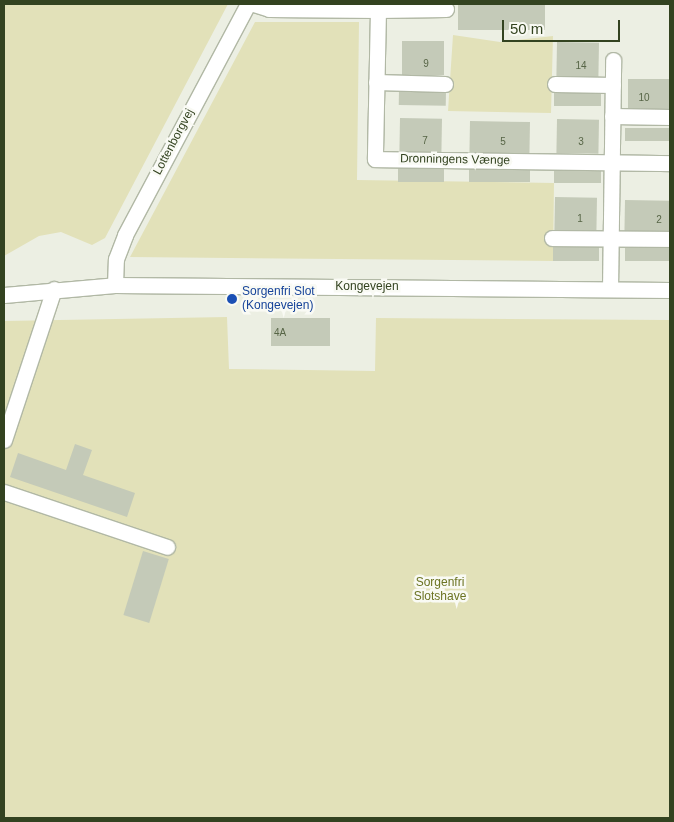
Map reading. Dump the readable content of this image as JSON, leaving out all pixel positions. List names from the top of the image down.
{
  "streets": {
    "street": ["Lottenborgvej", "Dronningens Vænge", "Kongevejen"]
  },
  "crossings": [
    ["Lottenborgvej", "Kongevejen"]
  ],
  "parks": ["Sorgenfri Slotshave"],
  "places": ["Sorgenfri Slot (Kongevejen)"],
  "house_numbers": [
    "9",
    "14",
    "10",
    "7",
    "5",
    "3",
    "1",
    "2",
    "4A"
  ],
  "scale_bar": "50 m"
}
